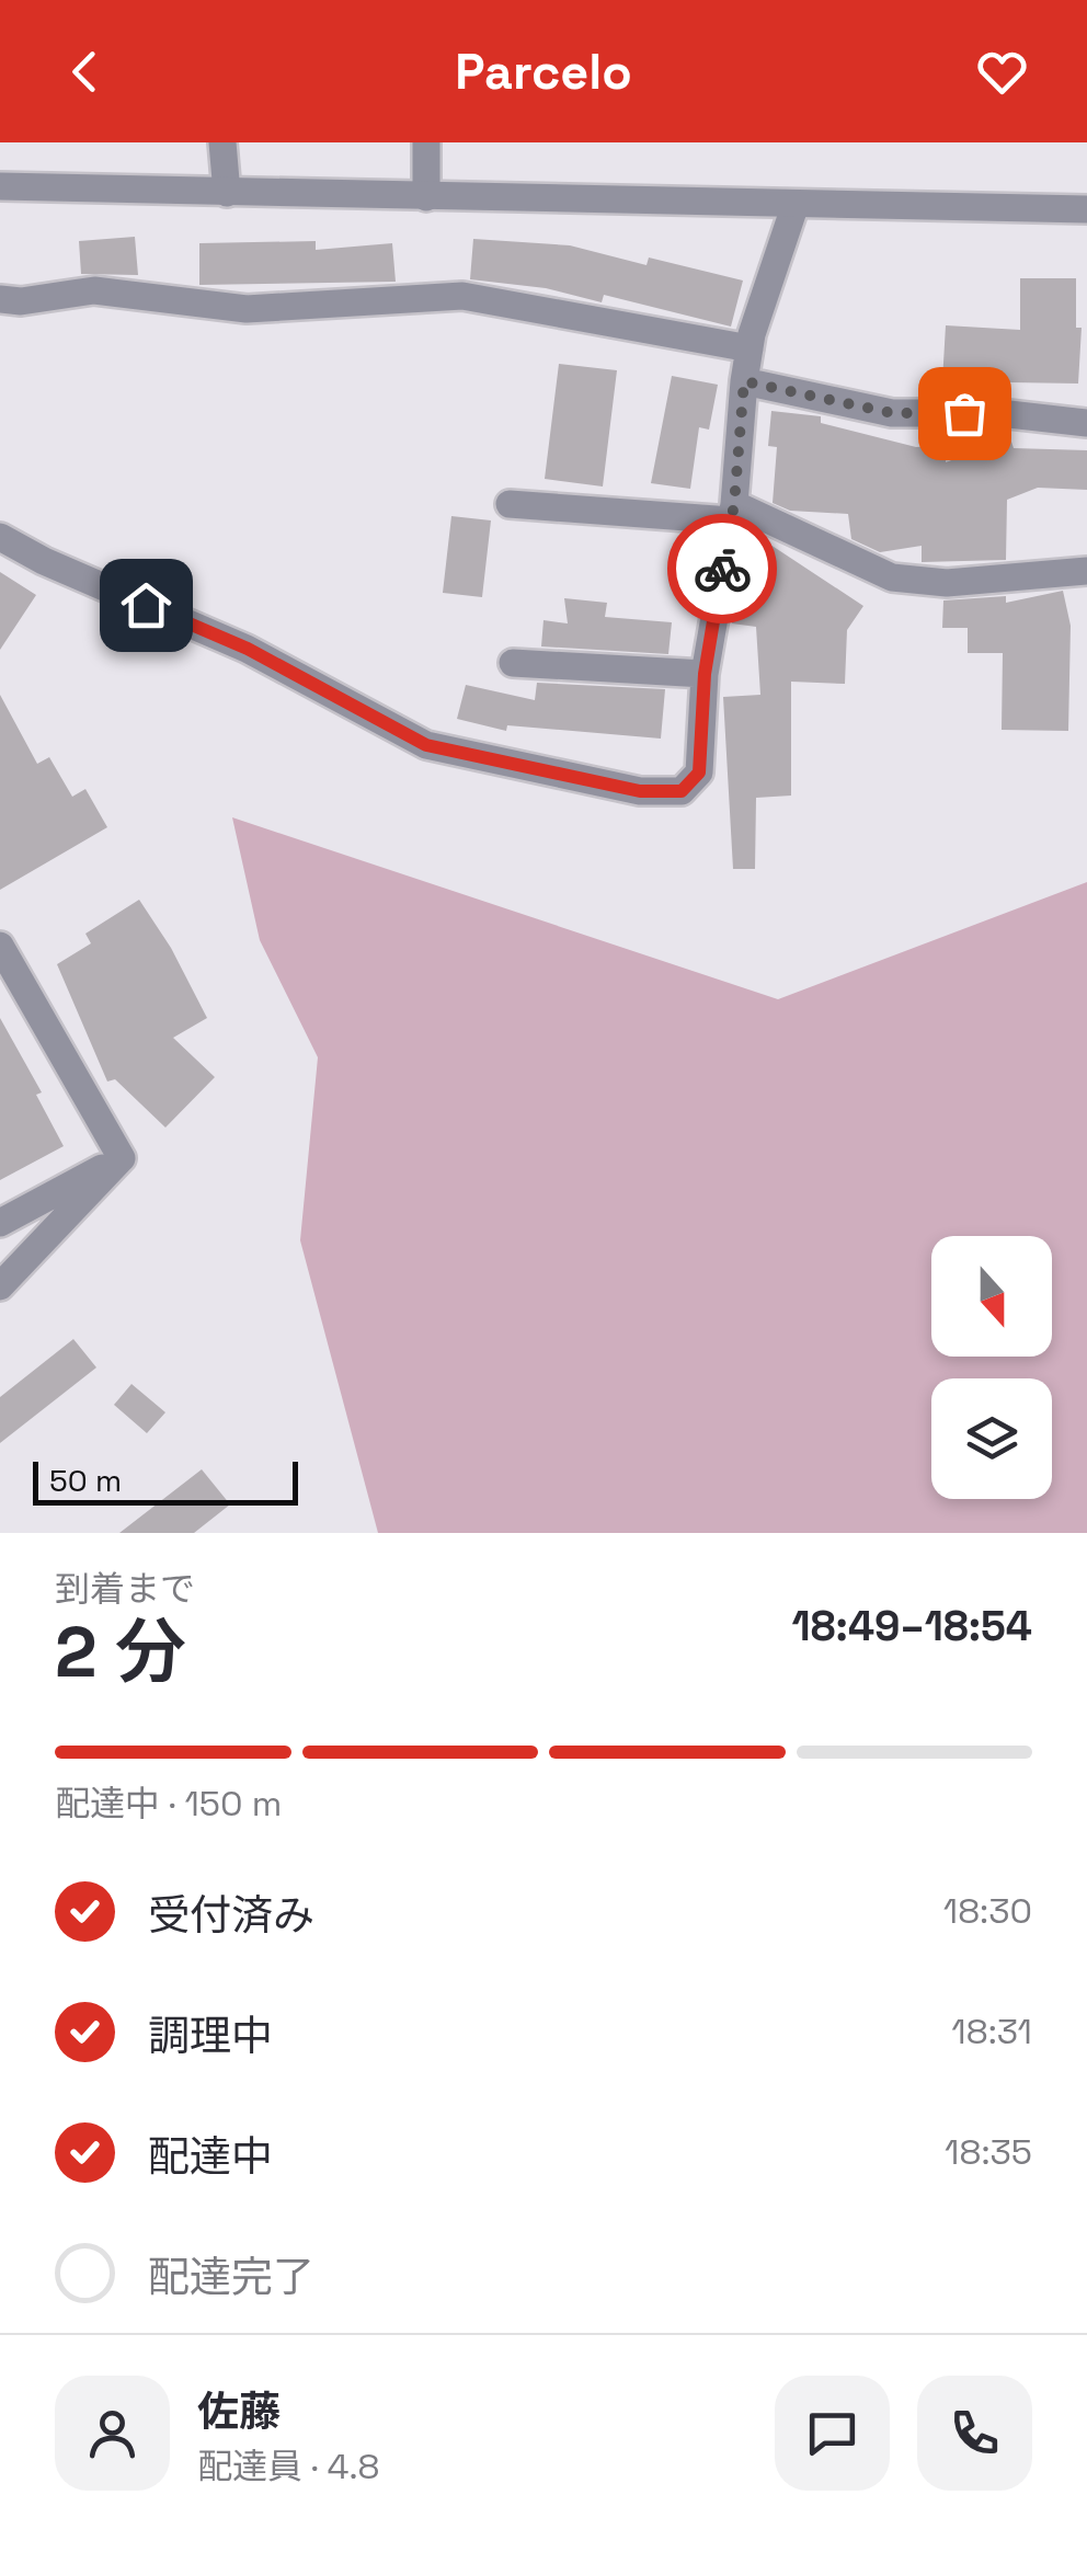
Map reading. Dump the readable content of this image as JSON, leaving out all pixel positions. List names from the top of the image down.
{
  "scale_bar": "50 m",
  "north": "bottom",
  "page": {
    "header": "Parcelo",
    "scale": "50 m",
    "heading": ["2 分", "到着まで", "18:49–18:54"],
    "panel": ["佐藤", "配達員 · 4.8"],
    "bar": "配達中 · 150 m",
    "list": [
      ["受付済み", "18:30"],
      ["調理中", "18:31"],
      ["配達中", "18:35"],
      "配達完了"
    ]
  }
}
